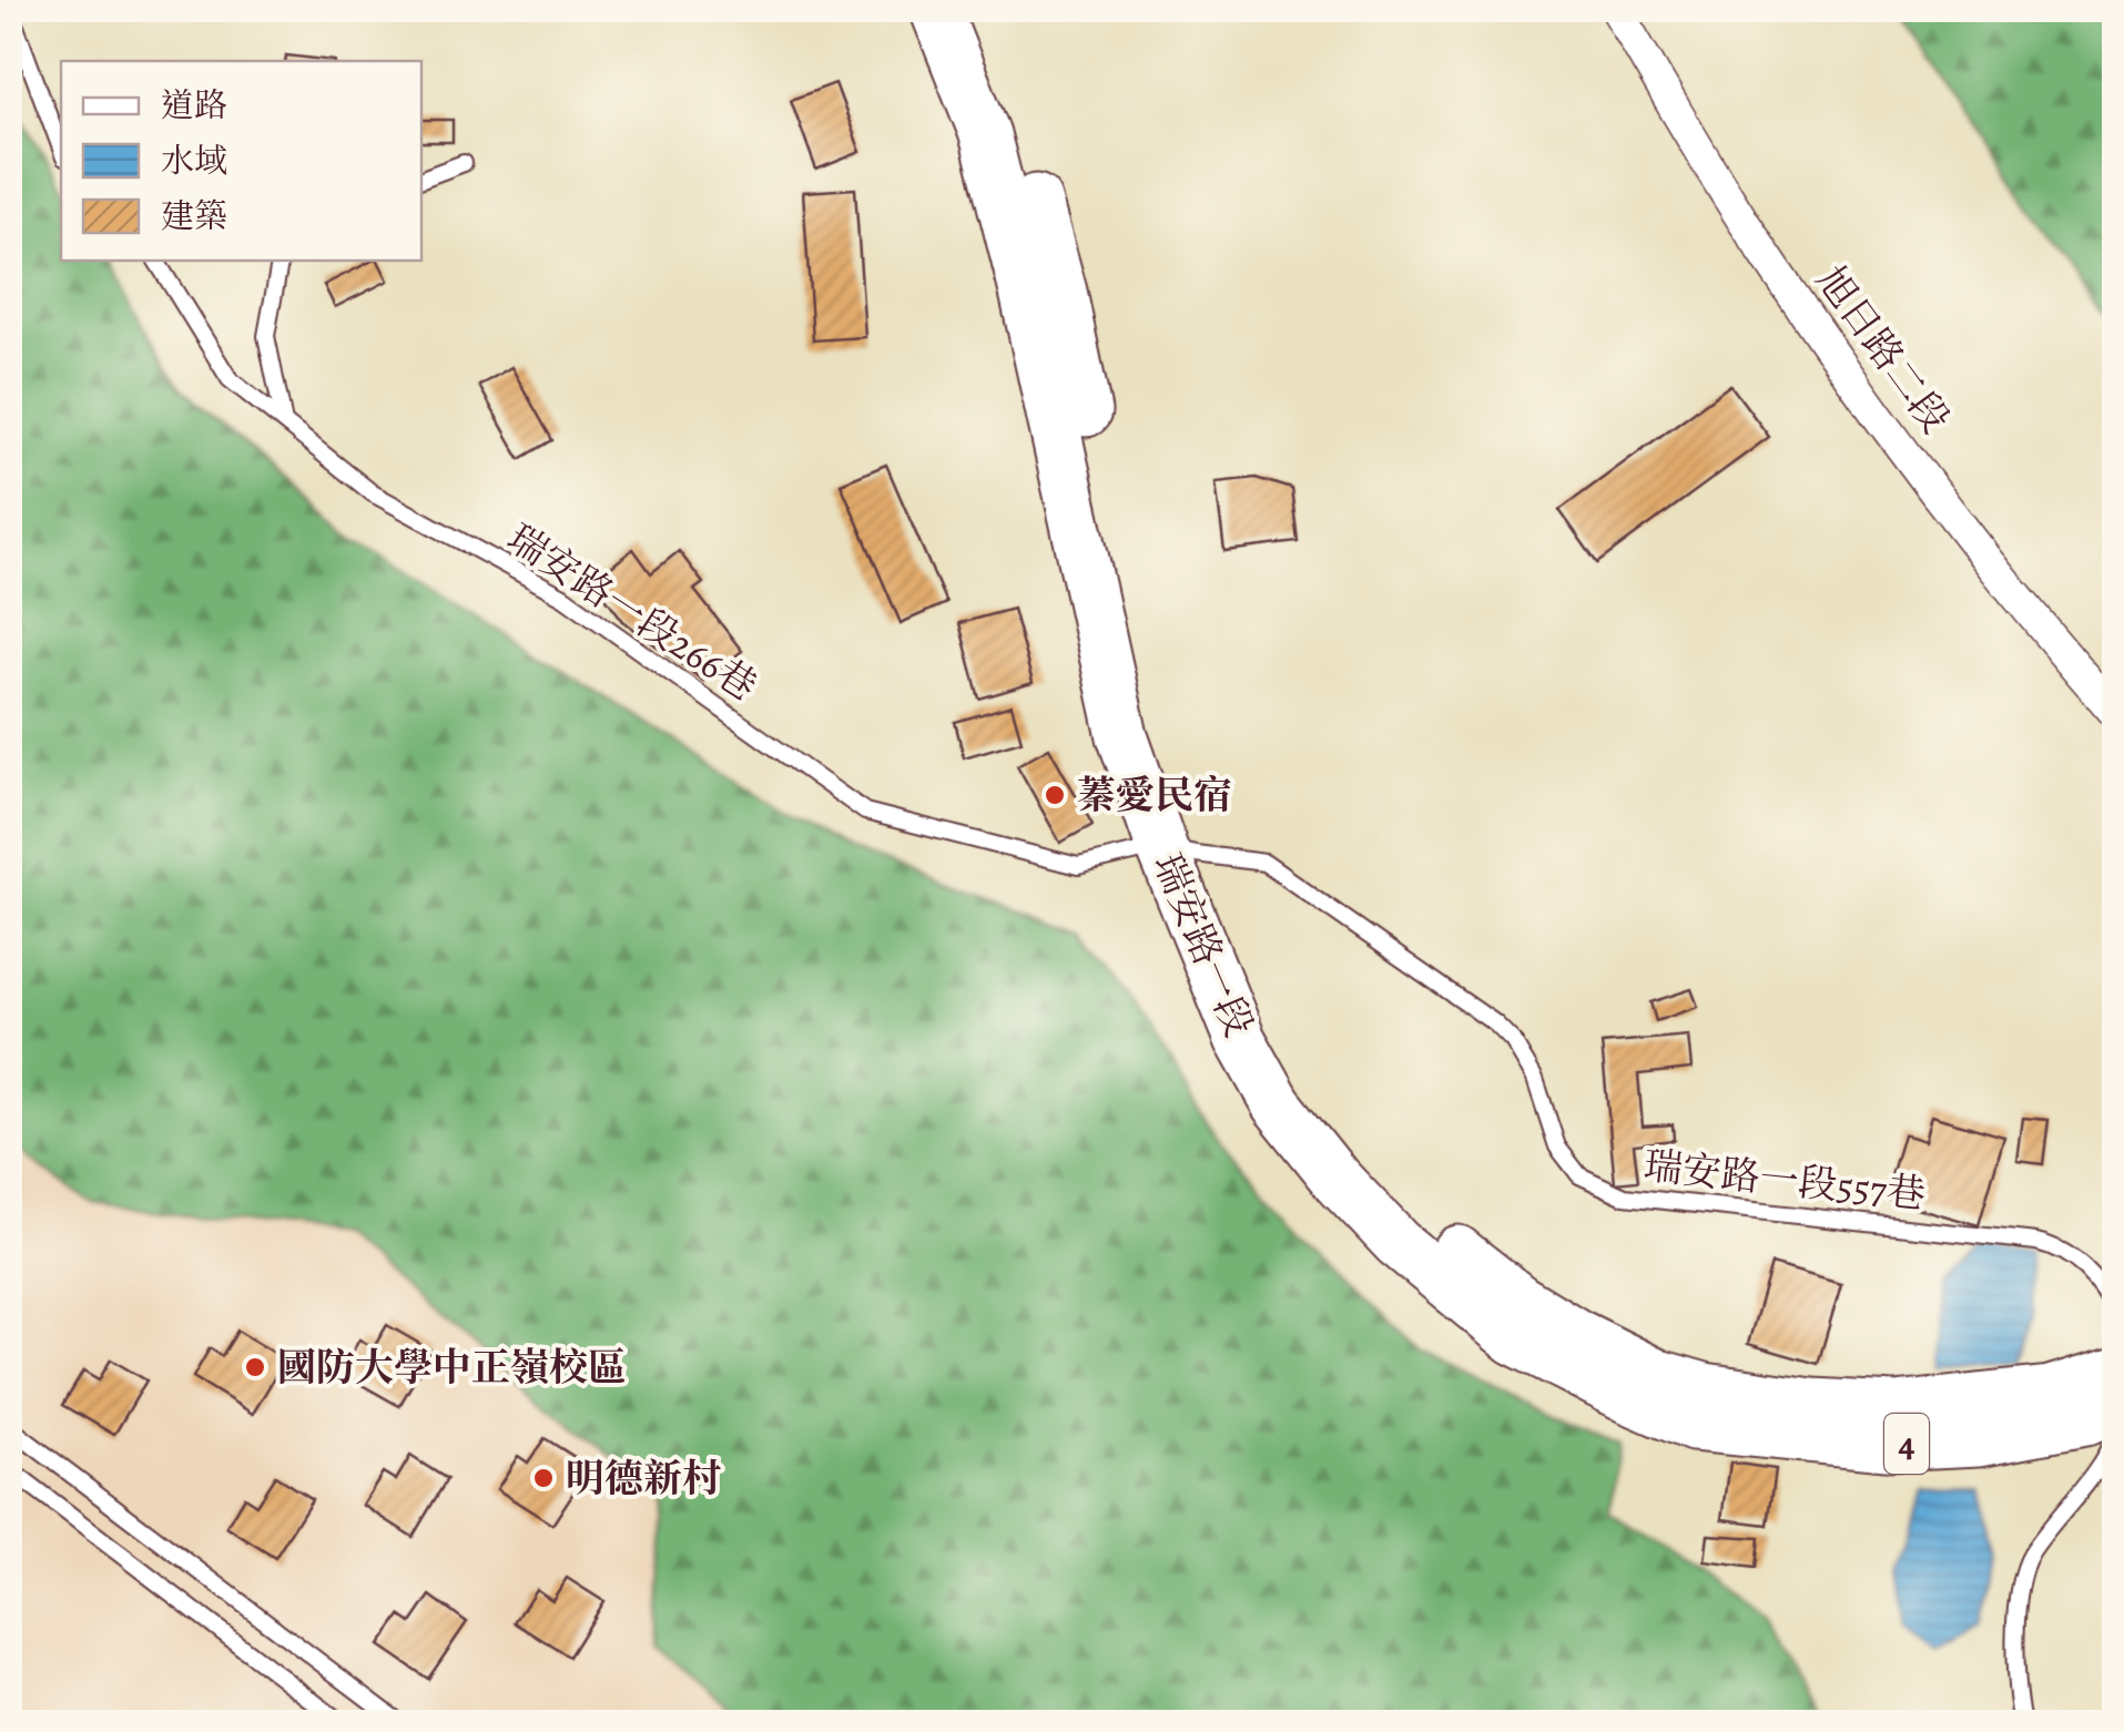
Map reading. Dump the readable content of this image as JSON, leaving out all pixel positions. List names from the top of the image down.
{
  "streets": {
    "main road": ["瑞安路一段", "4"],
    "street": ["旭日路二段"],
    "lane": ["瑞安路一段266巷", "瑞安路一段557巷"]
  },
  "crossings": [
    ["瑞安路一段266巷", "瑞安路一段"],
    ["瑞安路一段266巷", "瑞安路一段557巷"],
    ["瑞安路一段", "瑞安路一段557巷"],
    ["瑞安路一段", "4"]
  ],
  "places": ["蓁愛民宿", "國防大學中正嶺校區", "明德新村"],
  "legend": ["道路", "水域", "建築"]
}
